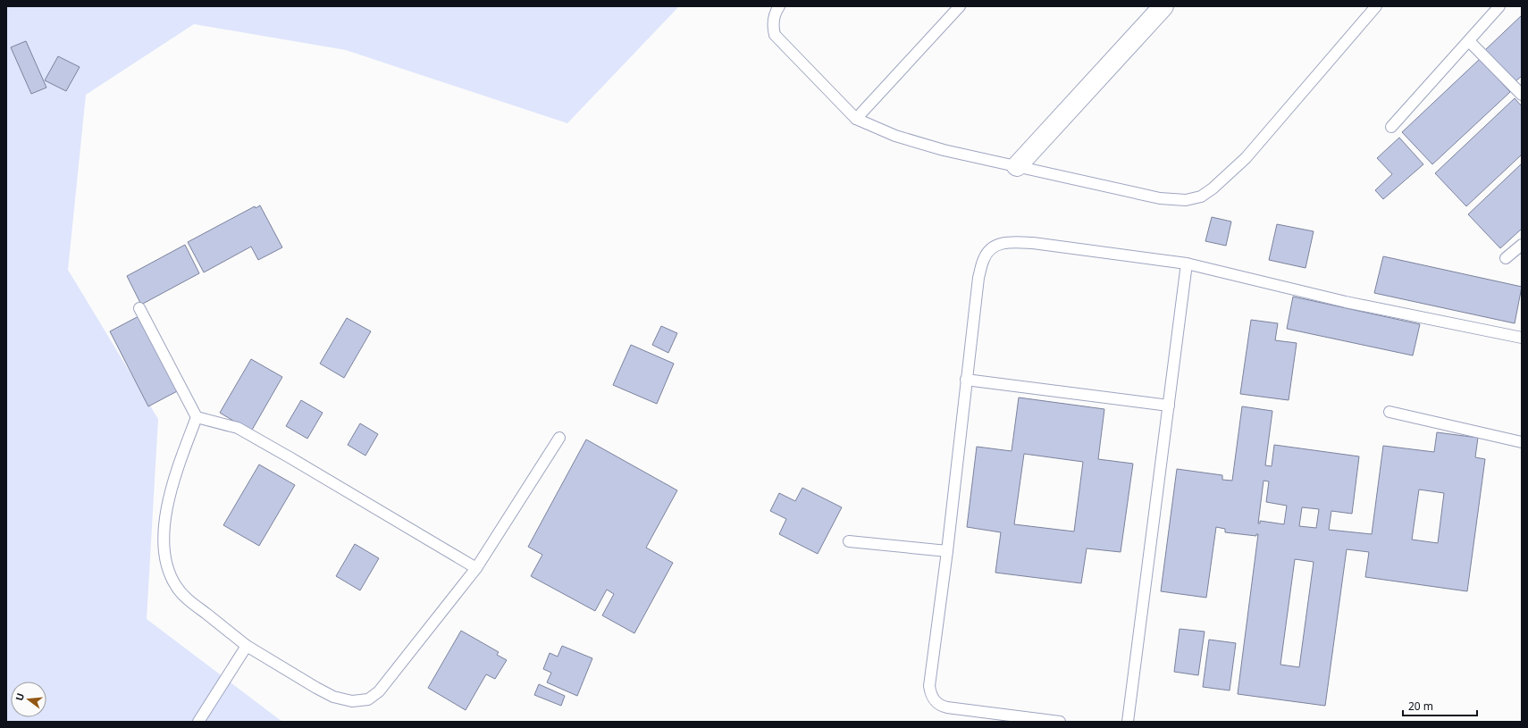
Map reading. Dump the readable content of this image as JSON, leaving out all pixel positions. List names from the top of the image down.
{
  "scale_bar": "20 m",
  "north": "left"
}
